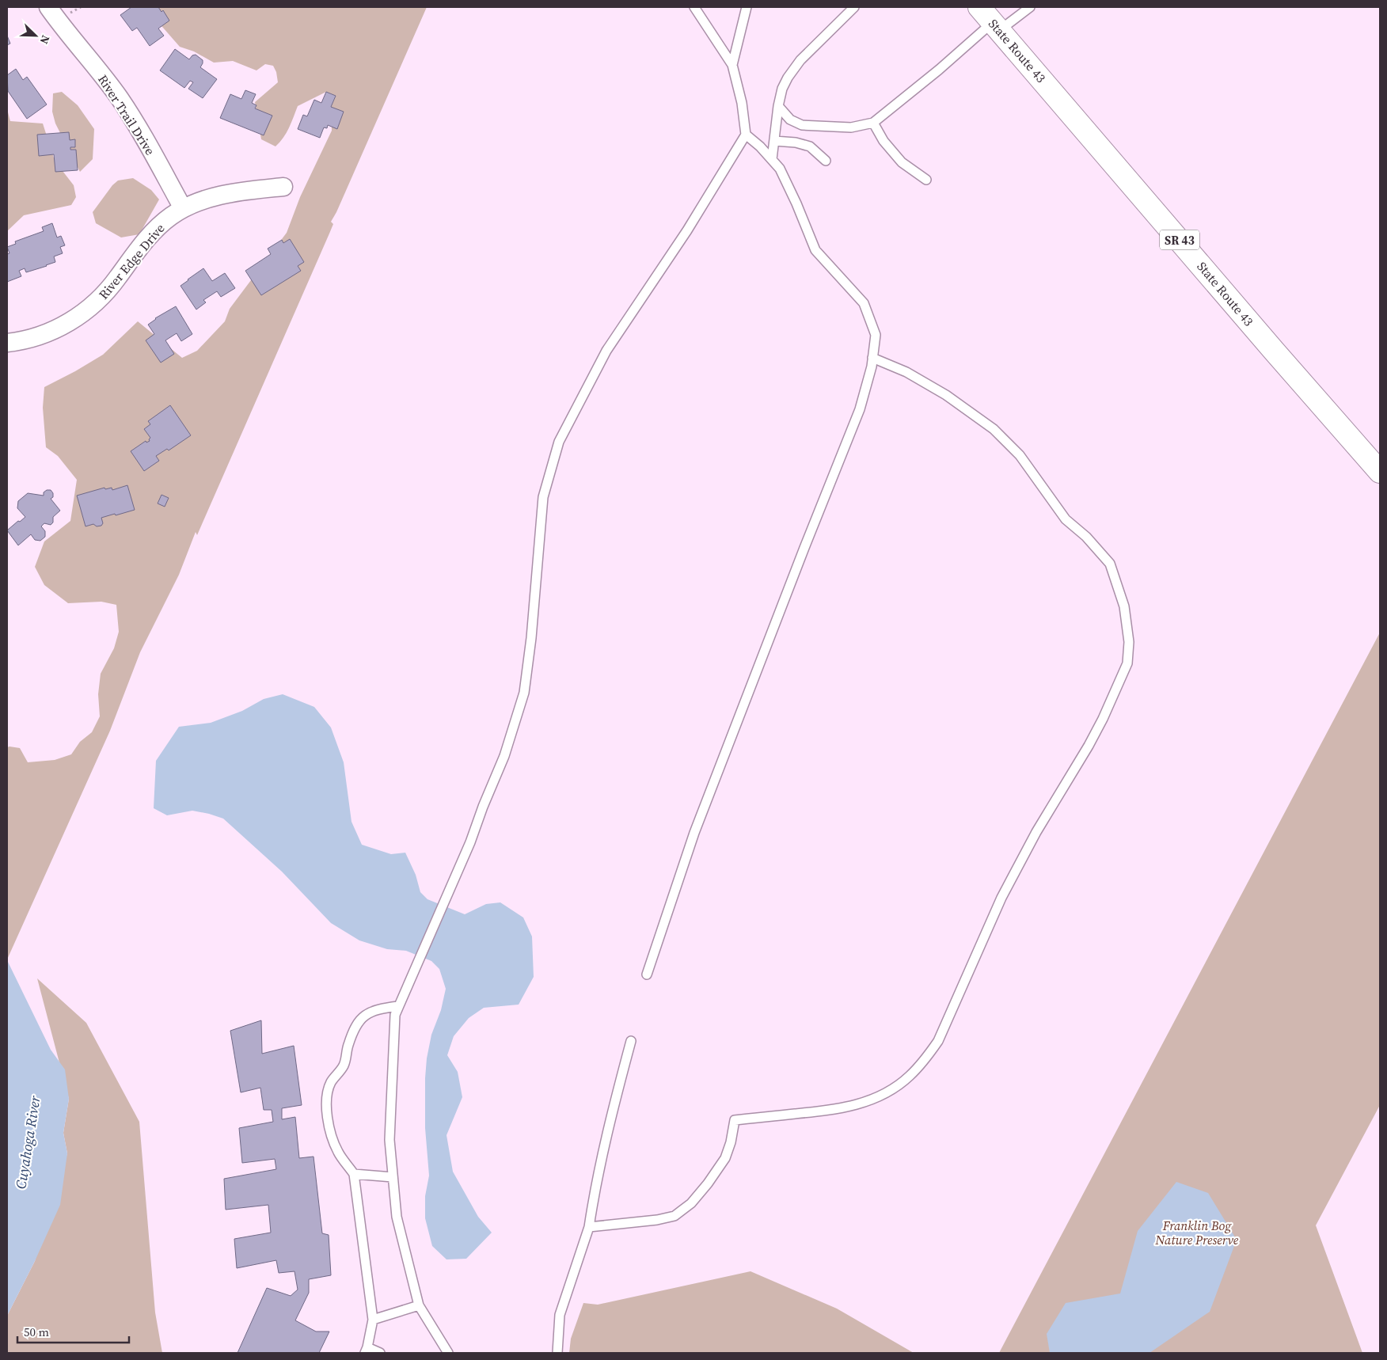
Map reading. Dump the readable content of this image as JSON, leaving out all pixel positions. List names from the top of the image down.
{
  "streets": {
    "main road": ["State Route 43", "SR 43"],
    "street": ["River Trail Drive", "River Edge Drive"]
  },
  "crossings": [
    ["River Trail Drive", "River Edge Drive"]
  ],
  "water": ["Cuyahoga River"],
  "parks": ["Franklin Bog Nature Preserve"],
  "scale_bar": "50 m",
  "north": "bottom right"
}
